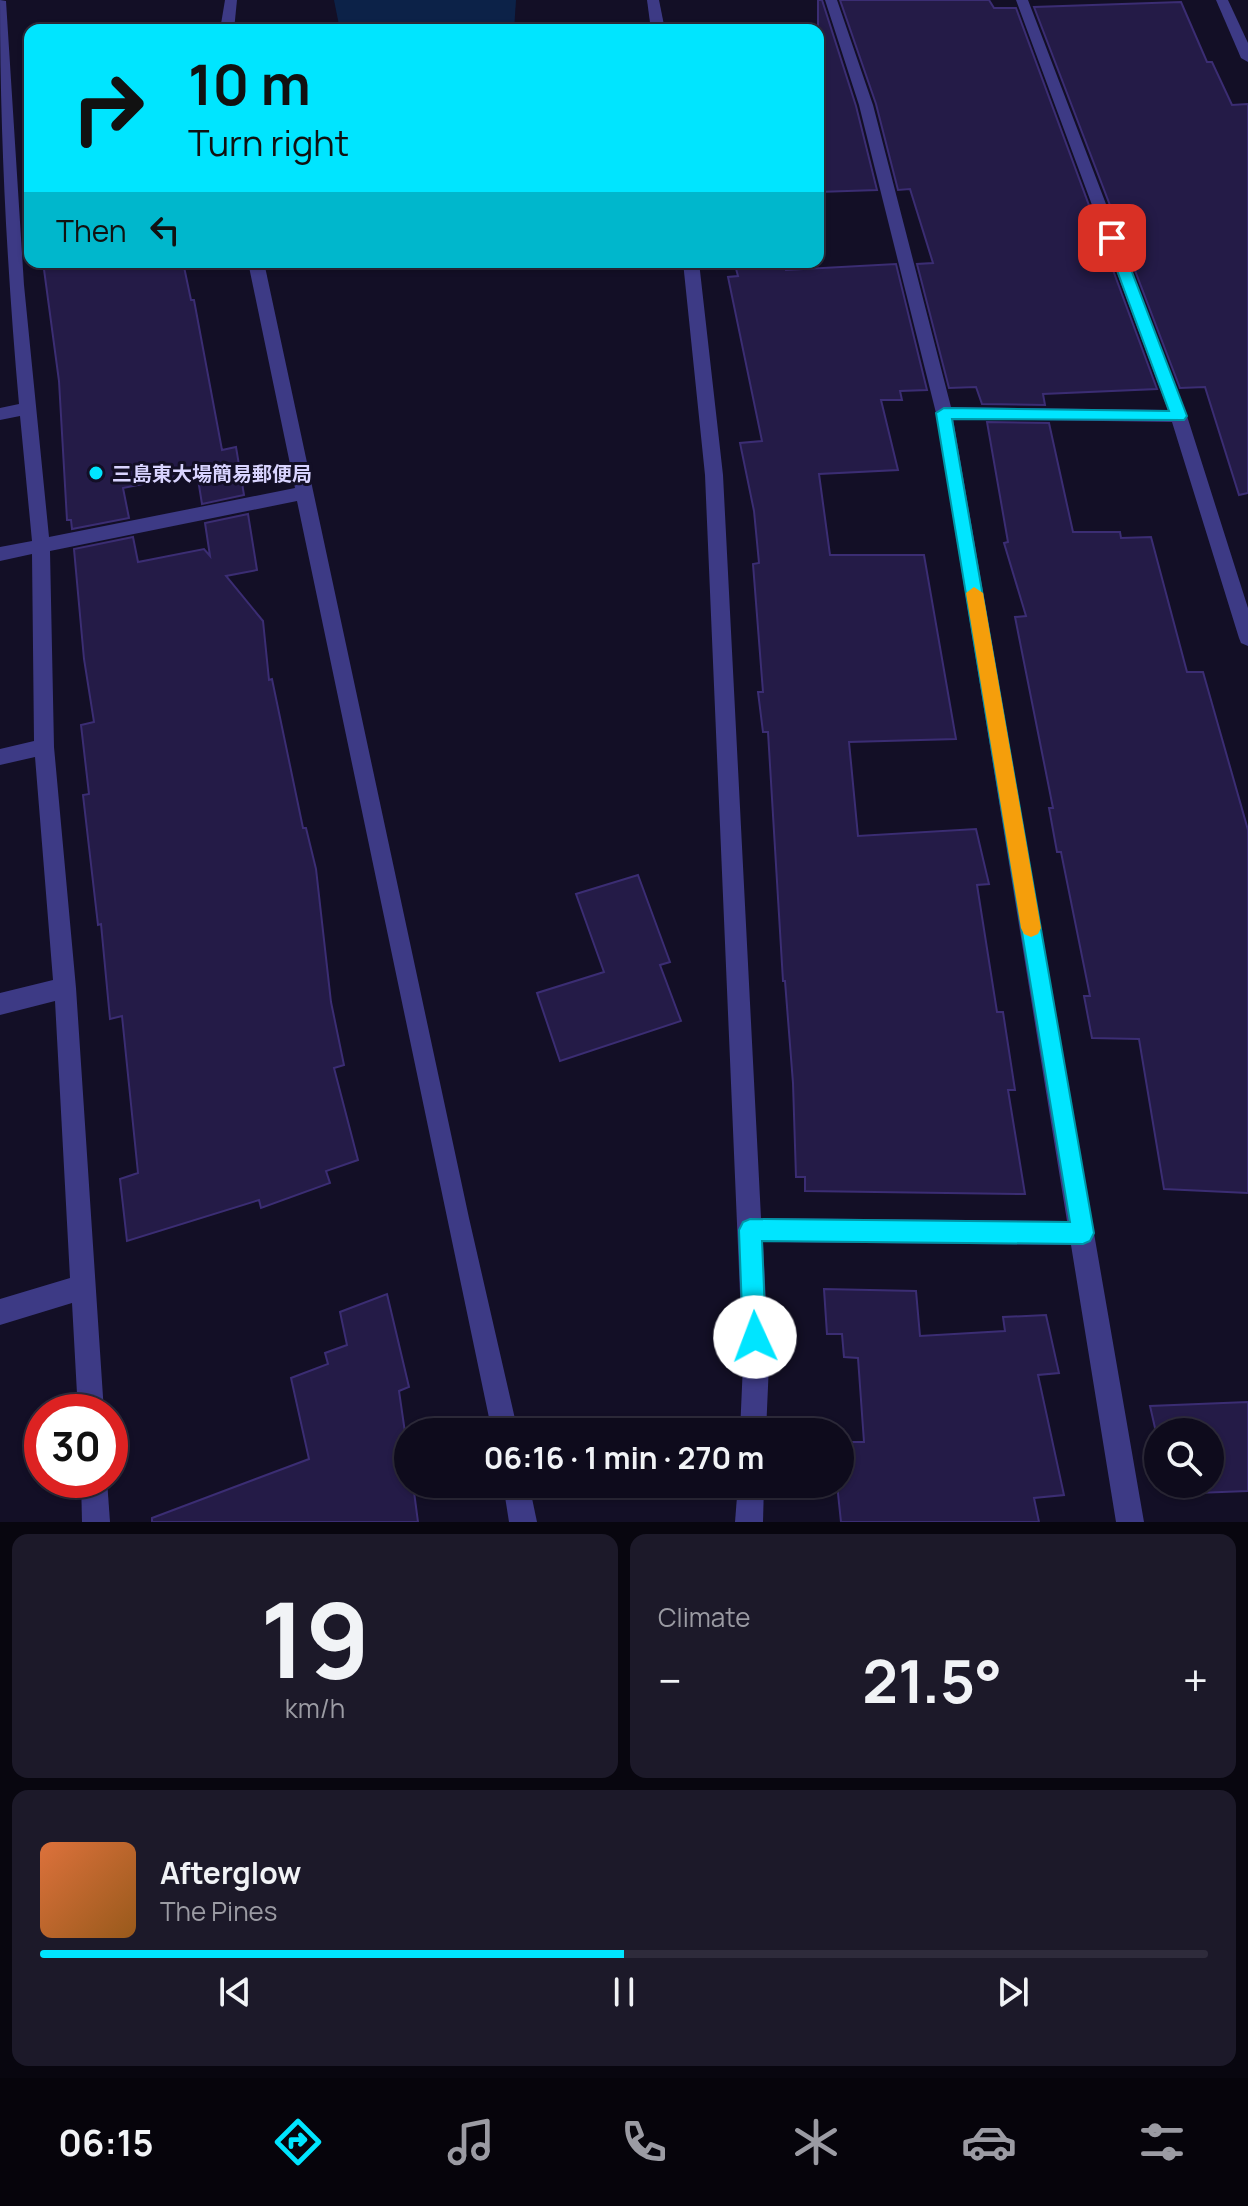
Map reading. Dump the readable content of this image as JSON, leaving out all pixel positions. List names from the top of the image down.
{
  "places": ["三島東大場簡易郵便局"],
  "page": {
    "turn": ["10 m", "Turn right"],
    "then": "Then",
    "limit": "30",
    "trip": "06:16 · 1 min · 270 m",
    "tile": [
      ["19", "km/h"],
      "Climate"
    ],
    "heat": ["−", "21.5°", "+"],
    "song": ["Afterglow", "The Pines"],
    "tabs": "06:15"
  }
}
